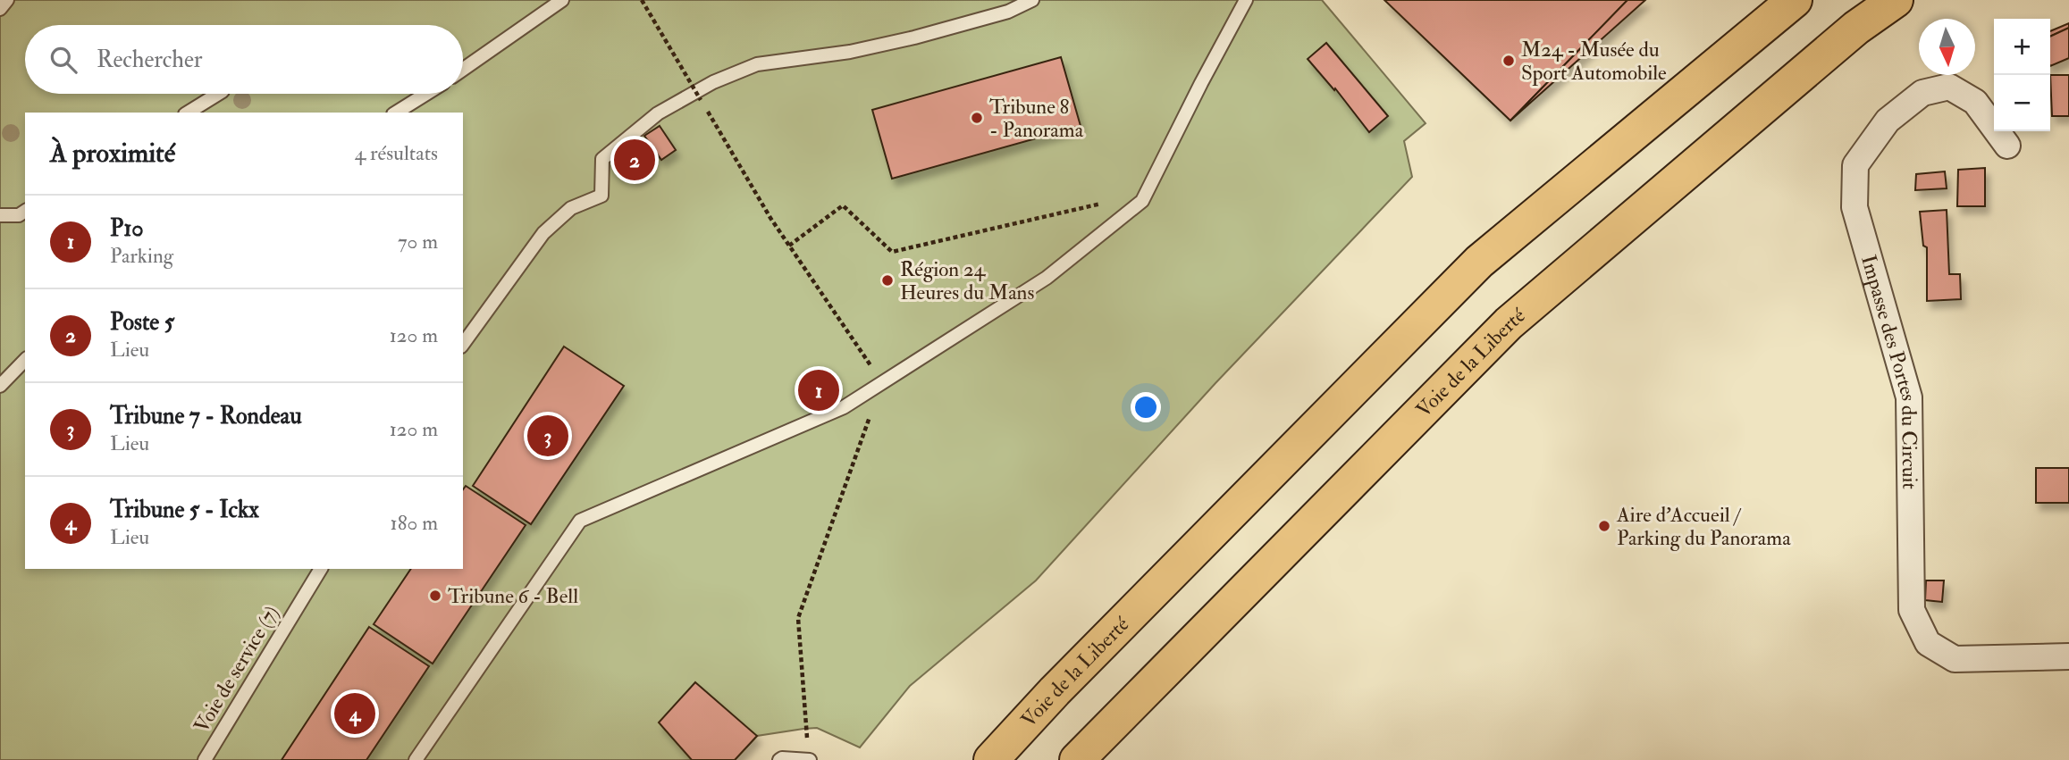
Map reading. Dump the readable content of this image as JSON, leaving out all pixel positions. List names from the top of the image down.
{
  "streets": {
    "highway": ["Voie de la Liberté"],
    "street": ["Impasse des Portes du Circuit"],
    "lane": ["Voie de service (7)"]
  },
  "places": [
    "M24 - Musée du Sport Automobile",
    "Tribune 8 - Panorama",
    "Région 24 Heures du Mans",
    "Aire d'Accueil / Parking du Panorama",
    "Tribune 6 - Bell"
  ],
  "north": "bottom",
  "page": {
    "map_buttons": ["+", "−"],
    "search": "Rechercher",
    "heading": ["À proximité", "4 résultats"],
    "pins": [
      "2",
      "1",
      "3",
      "4"
    ],
    "list": [
      {
        "mark": "1",
        "name": "P10",
        "note": "Parking",
        "value": "70 m"
      },
      {
        "mark": "2",
        "name": "Poste 5",
        "note": "Lieu",
        "value": "120 m"
      },
      {
        "mark": "3",
        "name": "Tribune 7 - Rondeau",
        "note": "Lieu",
        "value": "120 m"
      },
      {
        "mark": "4",
        "name": "Tribune 5 - Ickx",
        "note": "Lieu",
        "value": "180 m"
      }
    ]
  }
}
